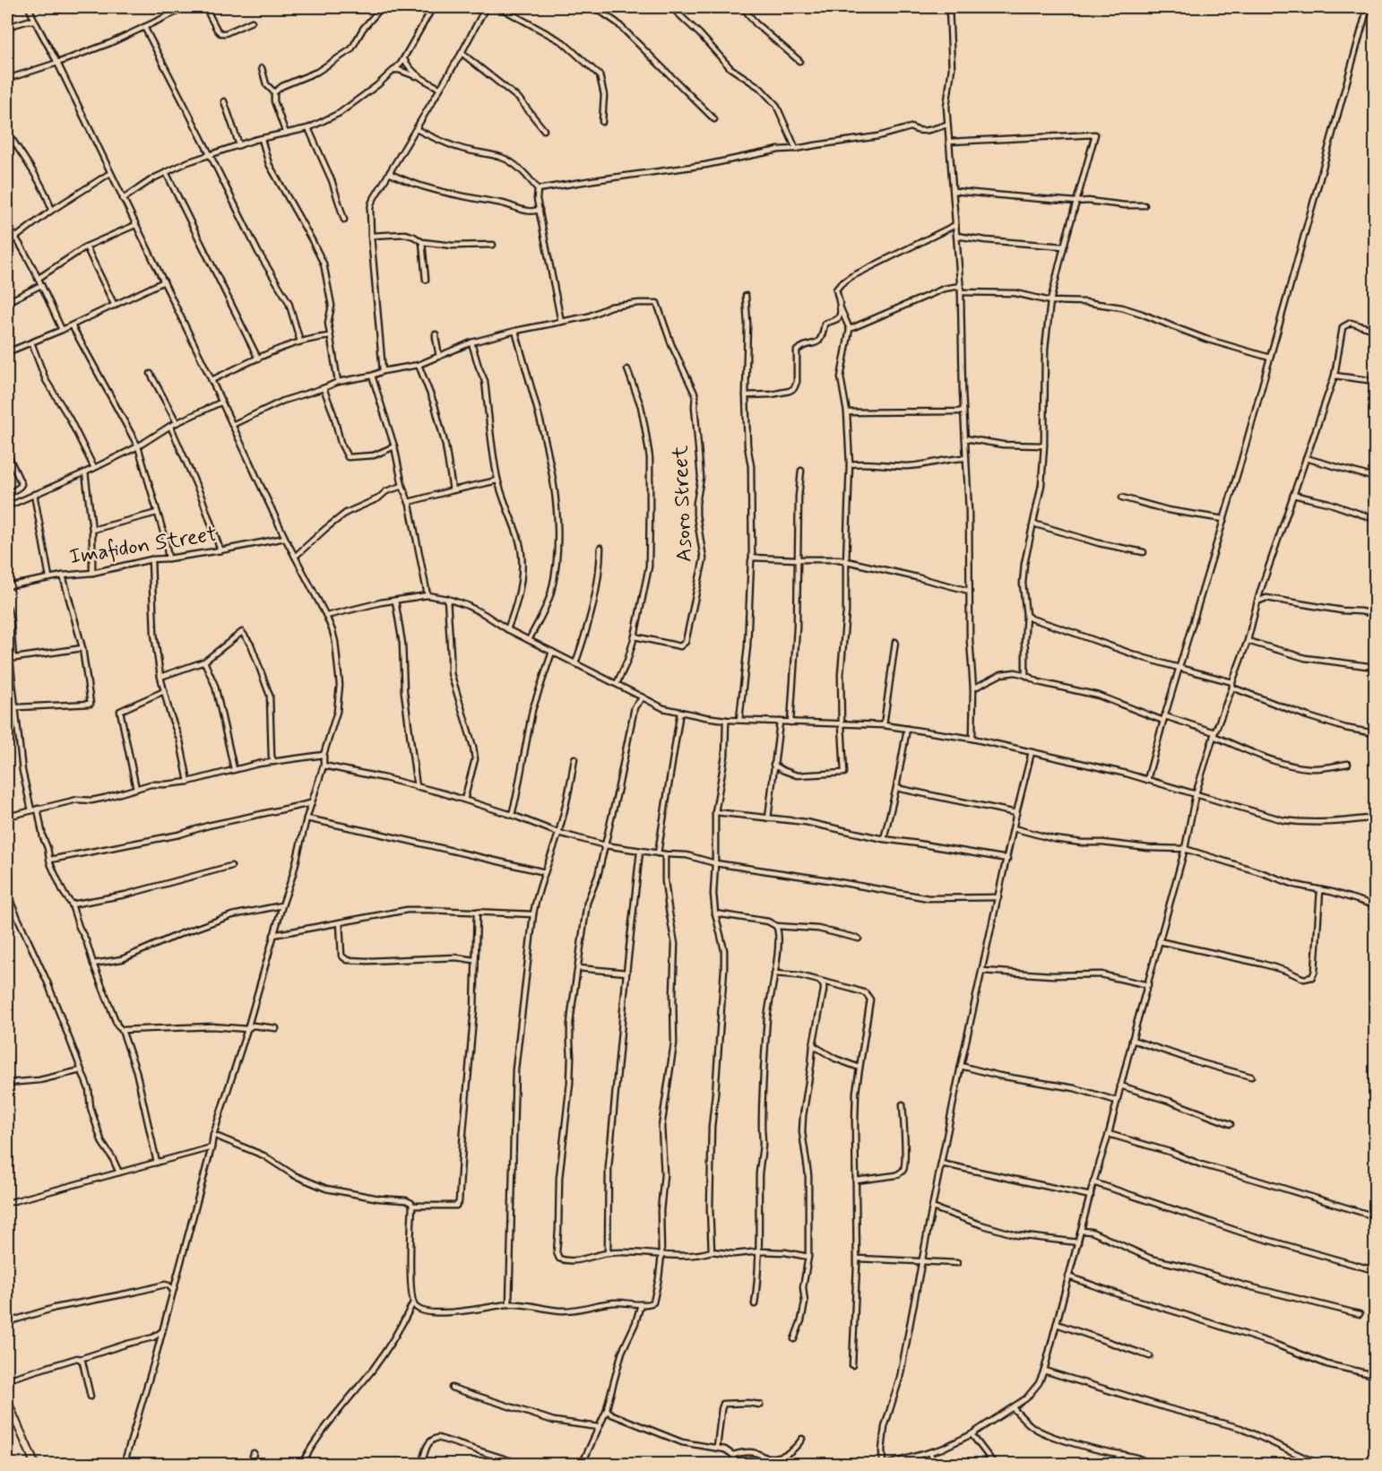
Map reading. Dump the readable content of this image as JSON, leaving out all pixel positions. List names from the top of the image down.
{
  "streets": {
    "street": ["Asoro Street", "Imafidon Street"]
  }
}
